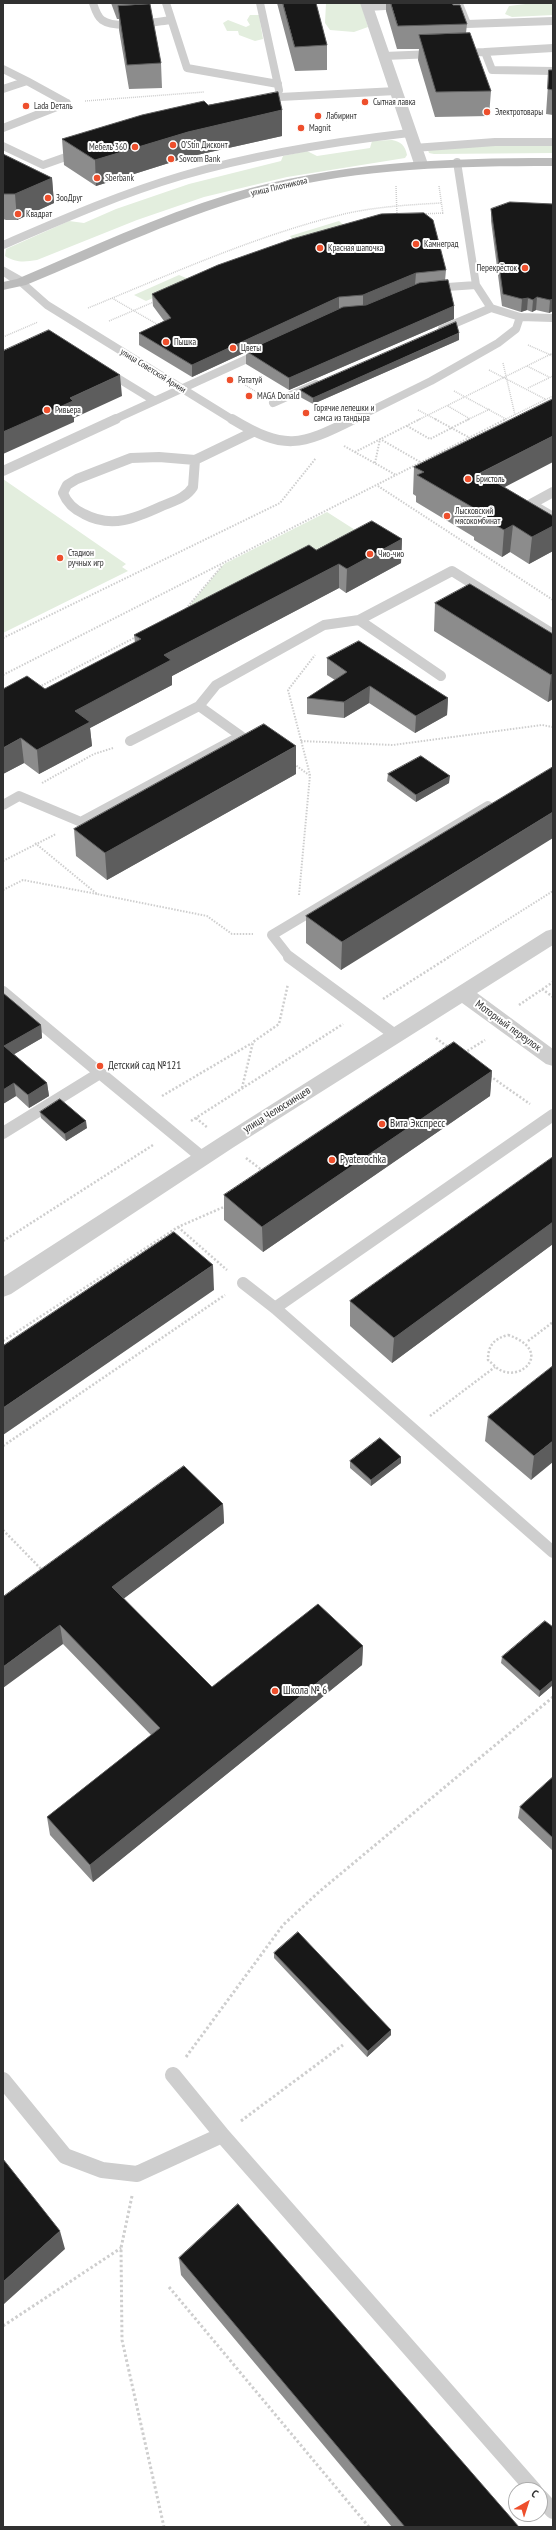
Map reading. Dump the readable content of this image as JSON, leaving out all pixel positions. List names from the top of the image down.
{
  "streets": {
    "main road": ["улица Плотникова"],
    "street": ["улица Советской Армии", "Моторный переулок", "улица Челюскинцев"]
  },
  "crossings": [
    ["улица Плотникова", "улица Советской Армии"],
    ["Моторный переулок", "улица Челюскинцев"]
  ],
  "places": [
    "Сытная лавка",
    "Lada Dеталь",
    "Электротовары",
    "Лабиринт",
    "Magnit",
    "O'Stin Дисконт",
    "Мебель 360",
    "Sovcom Bank",
    "Sberbank",
    "ЗооДруг",
    "Квадрат",
    "Камнеград",
    "Красная шапочка",
    "Перекрёсток",
    "Пышка",
    "Цветы",
    "Рататуй",
    "MAGA Donald",
    "Ривьера",
    "Горячие лепешки и самса из тандыра",
    "Бристоль",
    "Лысковский мясокомбинат",
    "Чио-чио",
    "Стадион ручных игр",
    "Детский сад №121",
    "Вита Экспресс",
    "Pyaterochka",
    "Школа № 6"
  ],
  "north": "top right"
}
